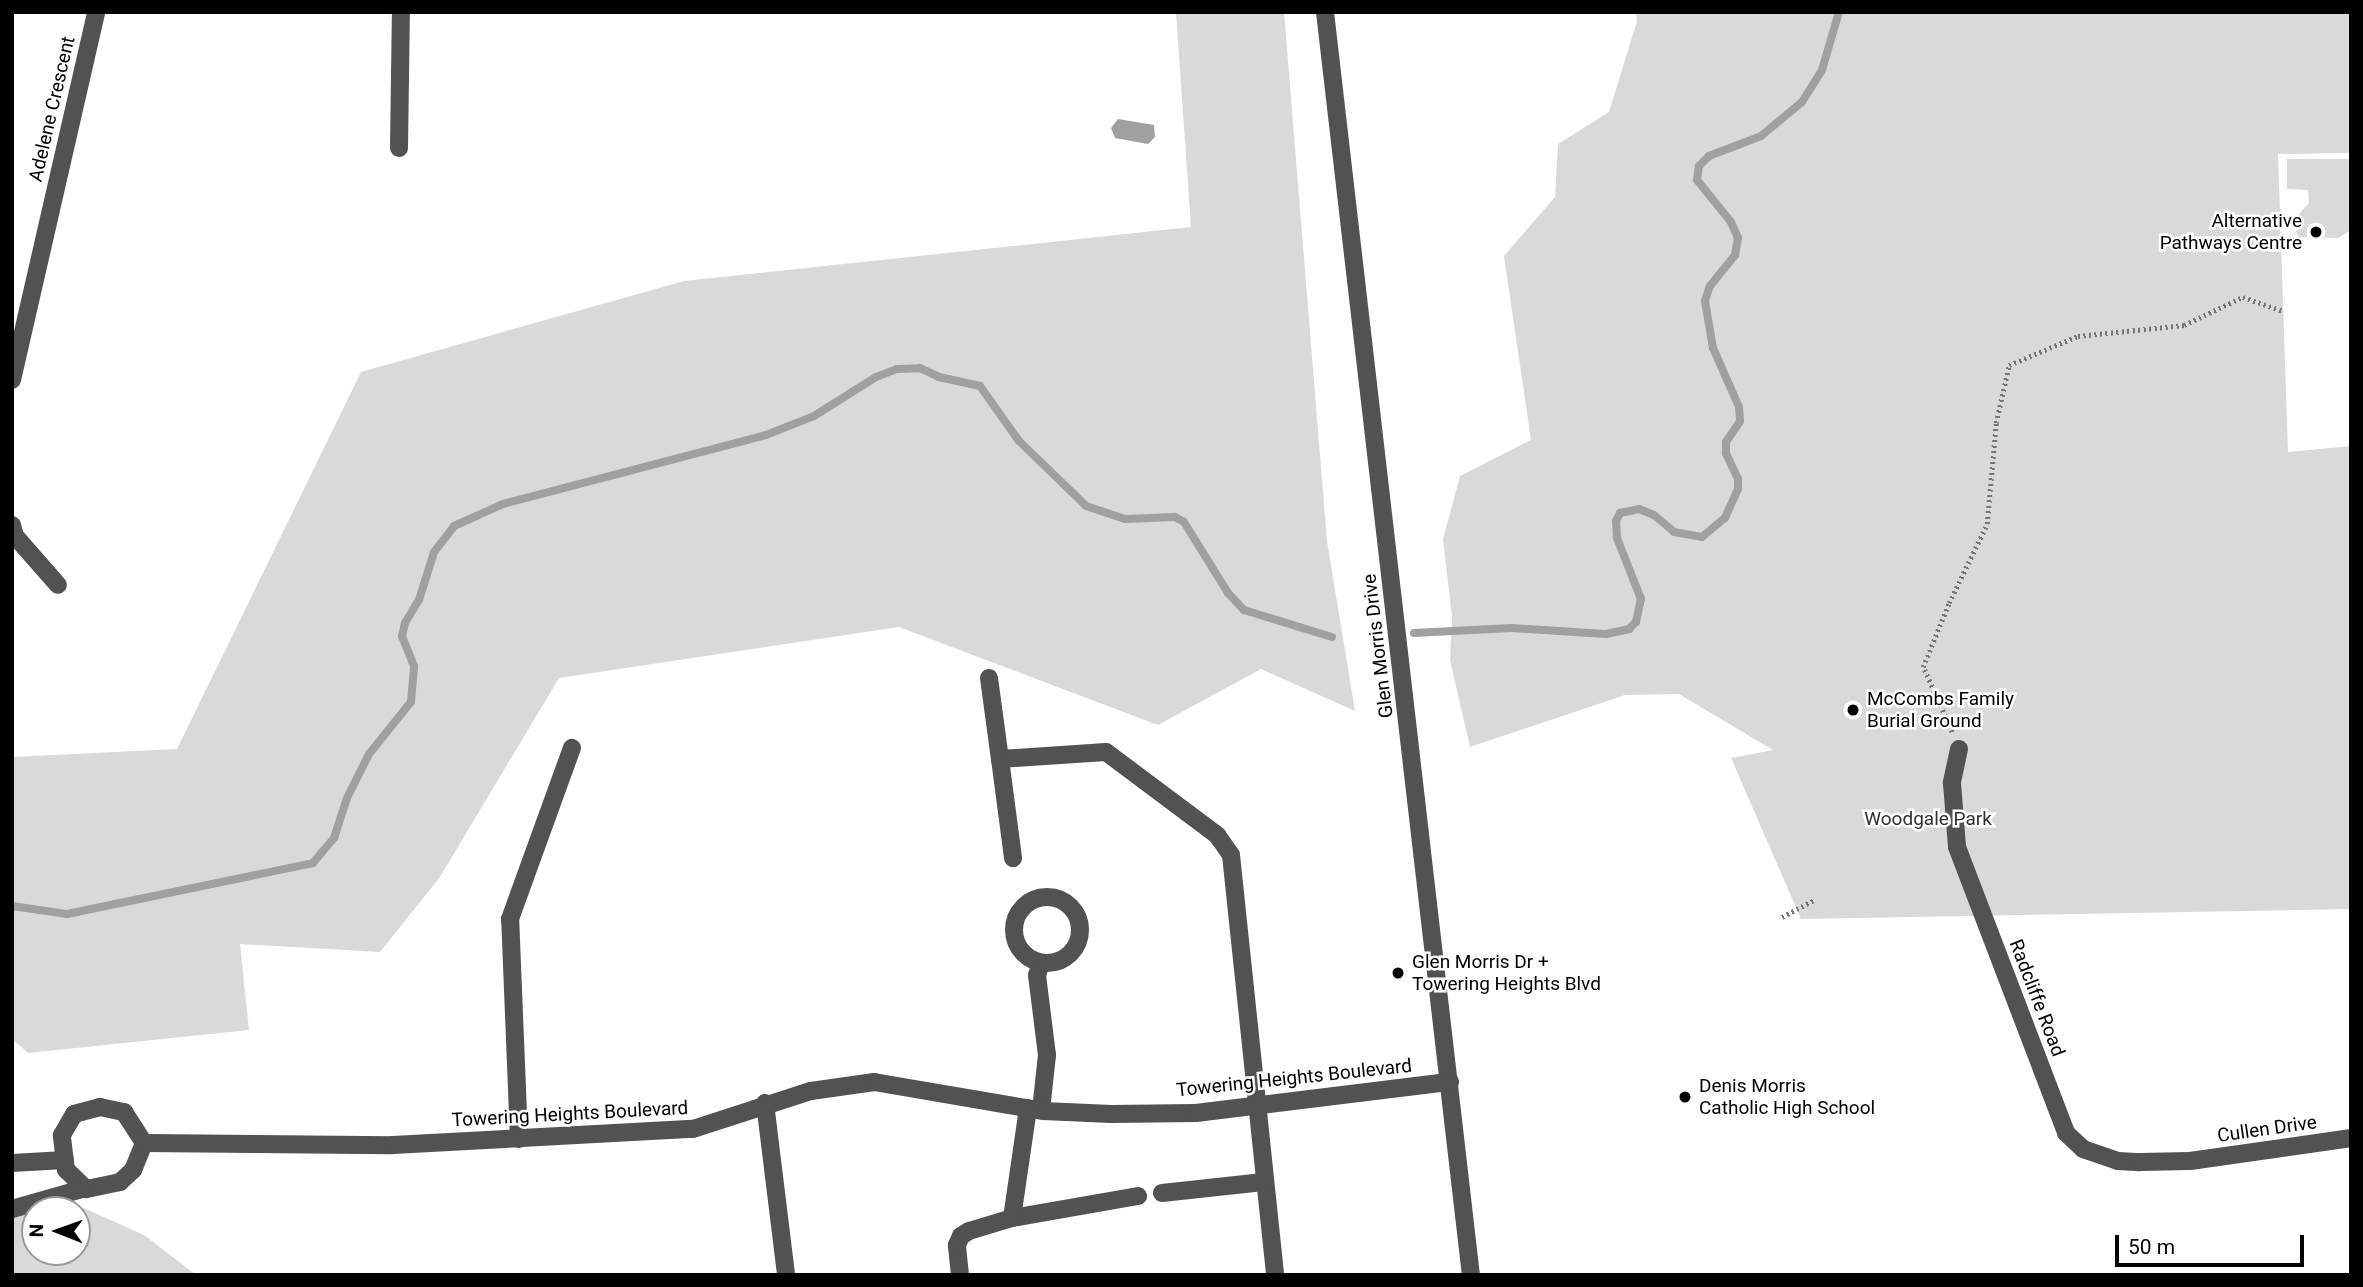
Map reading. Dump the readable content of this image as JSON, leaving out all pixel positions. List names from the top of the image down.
{
  "streets": {
    "street": [
      "Adelene Crescent",
      "Glen Morris Drive",
      "Radcliffe Road",
      "Towering Heights Boulevard",
      "Cullen Drive"
    ]
  },
  "crossings": [
    ["Glen Morris Drive", "Towering Heights Boulevard"],
    ["Radcliffe Road", "Cullen Drive"]
  ],
  "parks": ["Woodgale Park"],
  "places": [
    "Alternative Pathways Centre",
    "McCombs Family Burial Ground",
    "Glen Morris Dr + Towering Heights Blvd",
    "Denis Morris Catholic High School"
  ],
  "scale_bar": "50 m",
  "north": "left"
}
